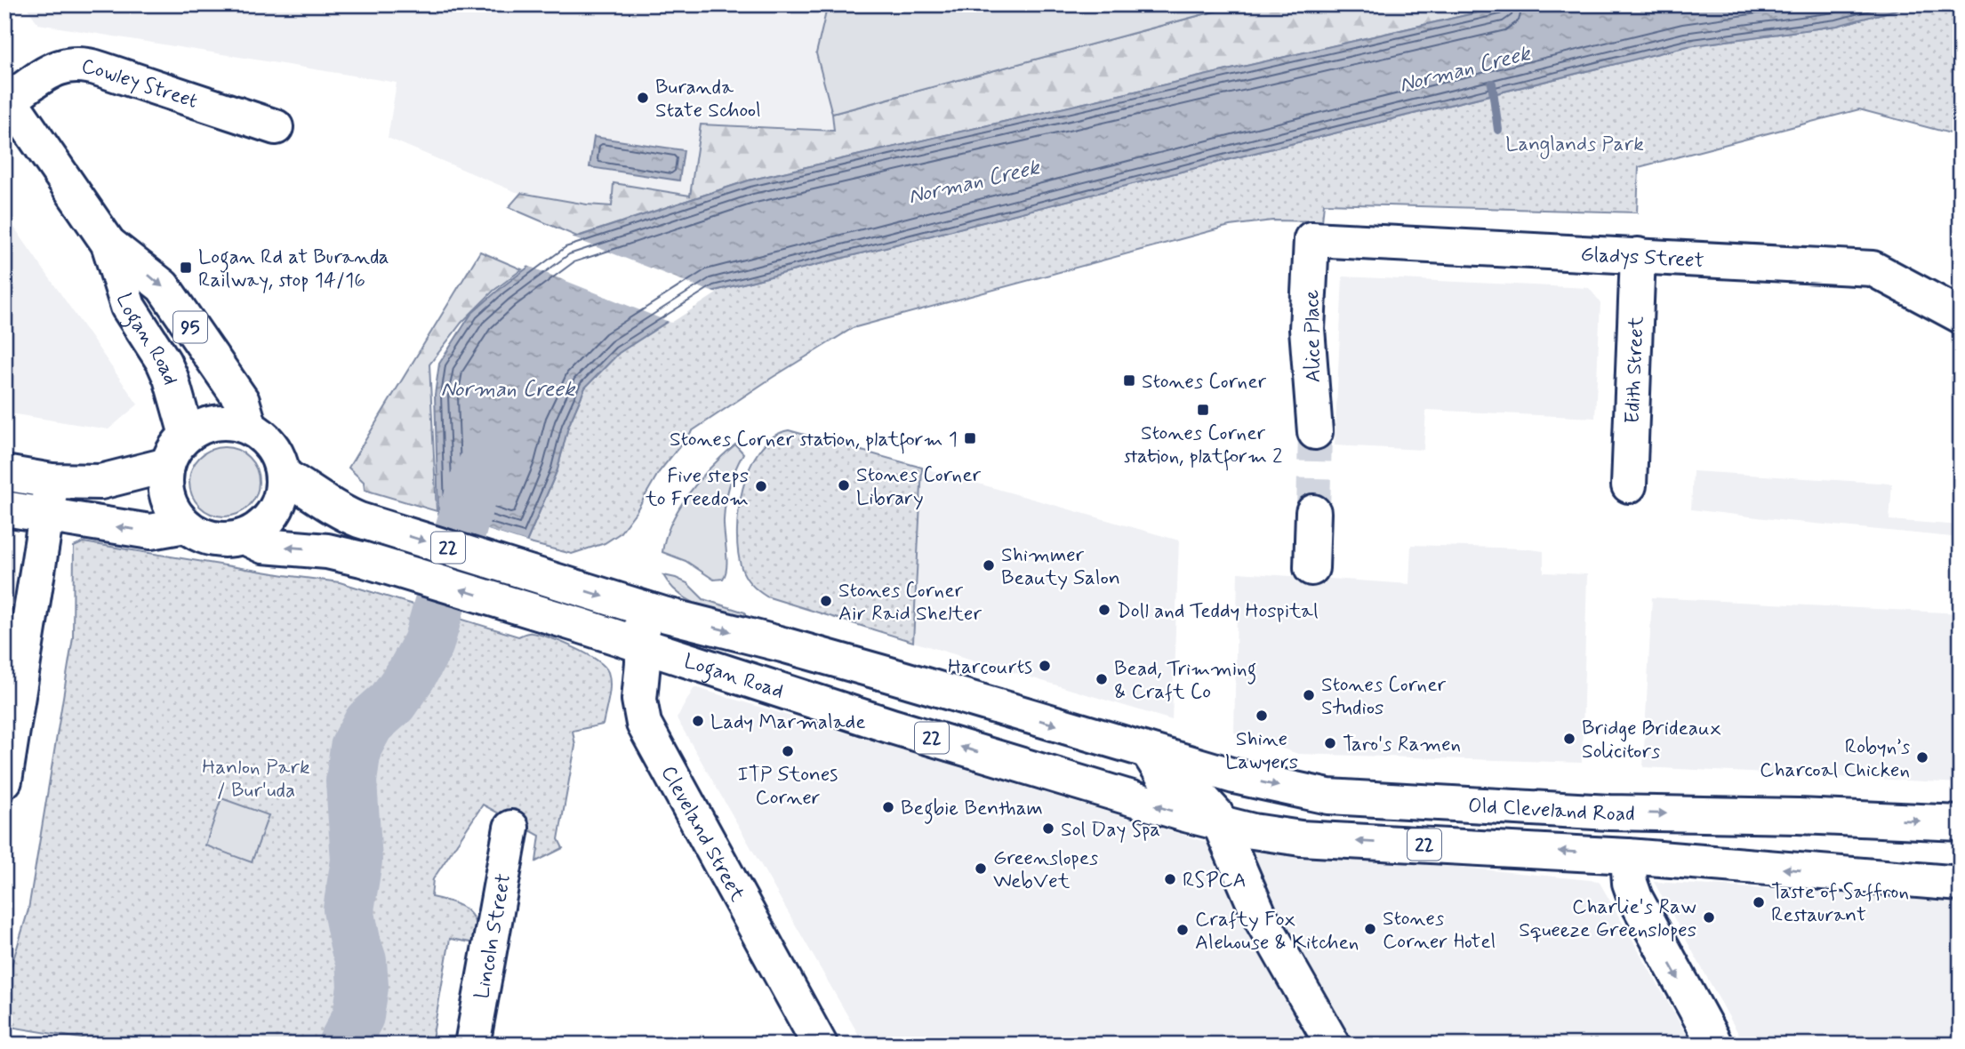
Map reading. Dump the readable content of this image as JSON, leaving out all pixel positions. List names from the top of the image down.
{
  "streets": {
    "main road": [
      "Cowley Street",
      "Gladys Street",
      "95",
      "Alice Place",
      "Logan Road",
      "Edith Street",
      "22",
      "Old Cleveland Road",
      "Cleveland Street",
      "Lincoln Street"
    ]
  },
  "crossings": [
    ["Cowley Street", "Logan Road"],
    ["Gladys Street", "Alice Place"],
    ["Gladys Street", "Edith Street"],
    ["Logan Road", "22"],
    ["Logan Road", "Old Cleveland Road"],
    ["Logan Road", "Cleveland Street"]
  ],
  "water": ["Norman Creek"],
  "parks": ["Langlands Park", "Hanlon Park / Bur'uda"],
  "places": {
    "other": [
      "Buranda State School",
      "Stones Corner Library",
      "Five steps to Freedom",
      "Shimmer Beauty Salon",
      "Stones Corner Air Raid Shelter",
      "Doll and Teddy Hospital",
      "Harcourts",
      "Bead, Trimming & Craft Co",
      "Stones Corner Studios",
      "Shine Lawyers",
      "Lady Marmalade",
      "Bridge Brideaux Solicitors",
      "Taro's Ramen",
      "ITP Stones Corner",
      "Robyn’s Charcoal Chicken",
      "Begbie Bentham",
      "Sol Day Spa",
      "Greenslopes WebVet",
      "RSPCA",
      "Taste of Saffron Restaurant",
      "Charlie's Raw Squeeze Greenslopes",
      "Stones Corner Hotel",
      "Crafty Fox Alehouse & Kitchen"
    ],
    "transit": [
      "Logan Rd at Buranda Railway, stop 14/16",
      "Stones Corner",
      "Stones Corner station, platform 2",
      "Stones Corner station, platform 1"
    ]
  }
}
